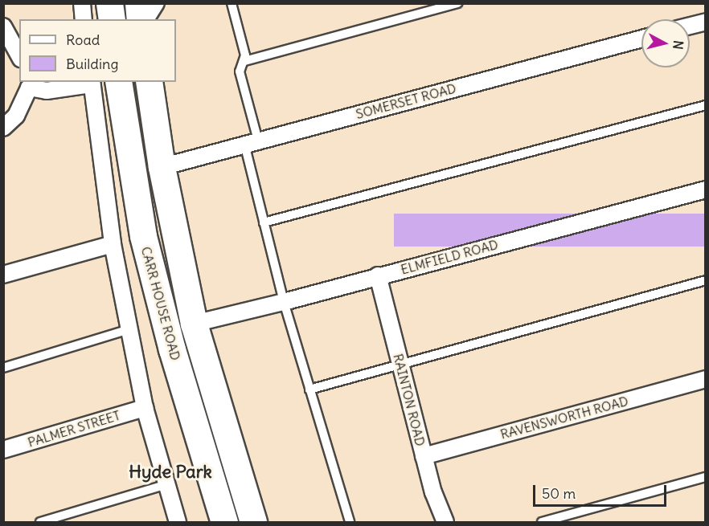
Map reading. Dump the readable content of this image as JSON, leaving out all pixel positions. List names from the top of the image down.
{
  "streets": {
    "highway": ["CARR HOUSE ROAD"],
    "street": [
      "SOMERSET ROAD",
      "ELMFIELD ROAD",
      "RAINTON ROAD",
      "RAVENSWORTH ROAD",
      "PALMER STREET"
    ]
  },
  "crossings": [
    ["SOMERSET ROAD", "CARR HOUSE ROAD"],
    ["ELMFIELD ROAD", "CARR HOUSE ROAD"],
    ["ELMFIELD ROAD", "RAINTON ROAD"],
    ["RAINTON ROAD", "RAVENSWORTH ROAD"]
  ],
  "districts": ["Hyde Park"],
  "legend": ["Road", "Building"],
  "scale_bar": "50 m",
  "north": "right"
}
